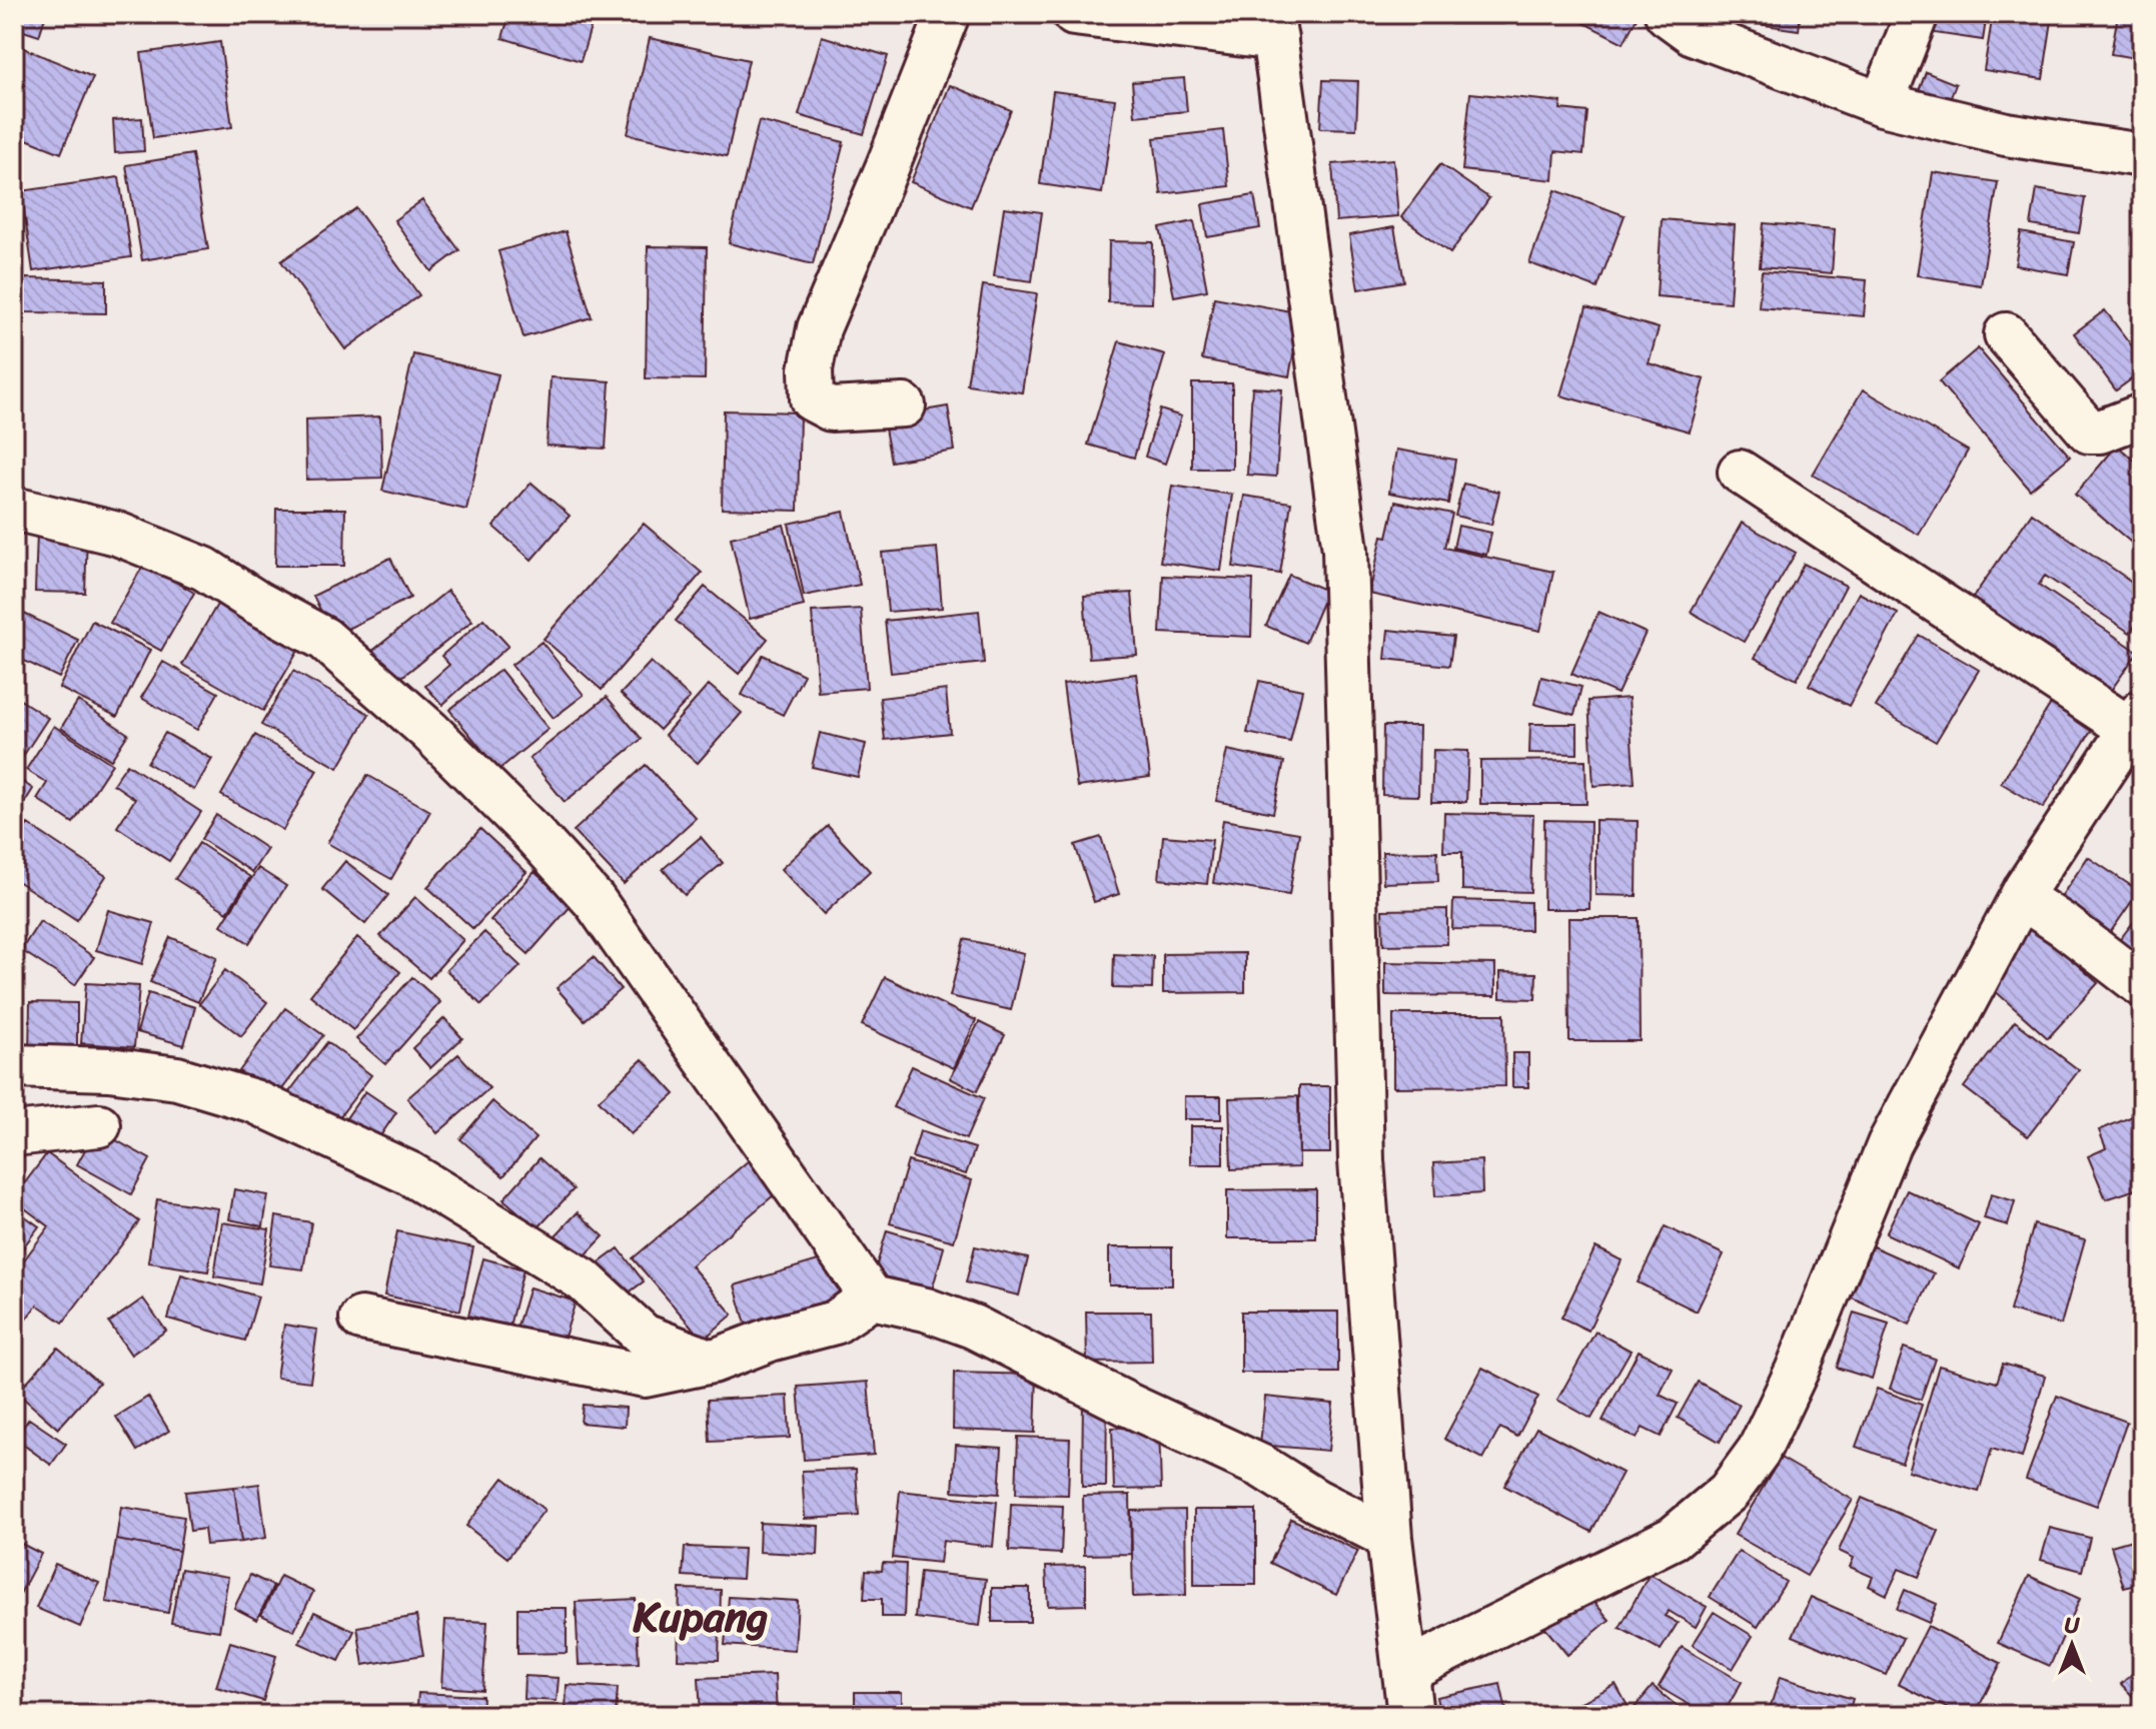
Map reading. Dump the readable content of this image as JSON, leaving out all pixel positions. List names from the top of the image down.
{
  "districts": ["Kupang"],
  "north": "top"
}
